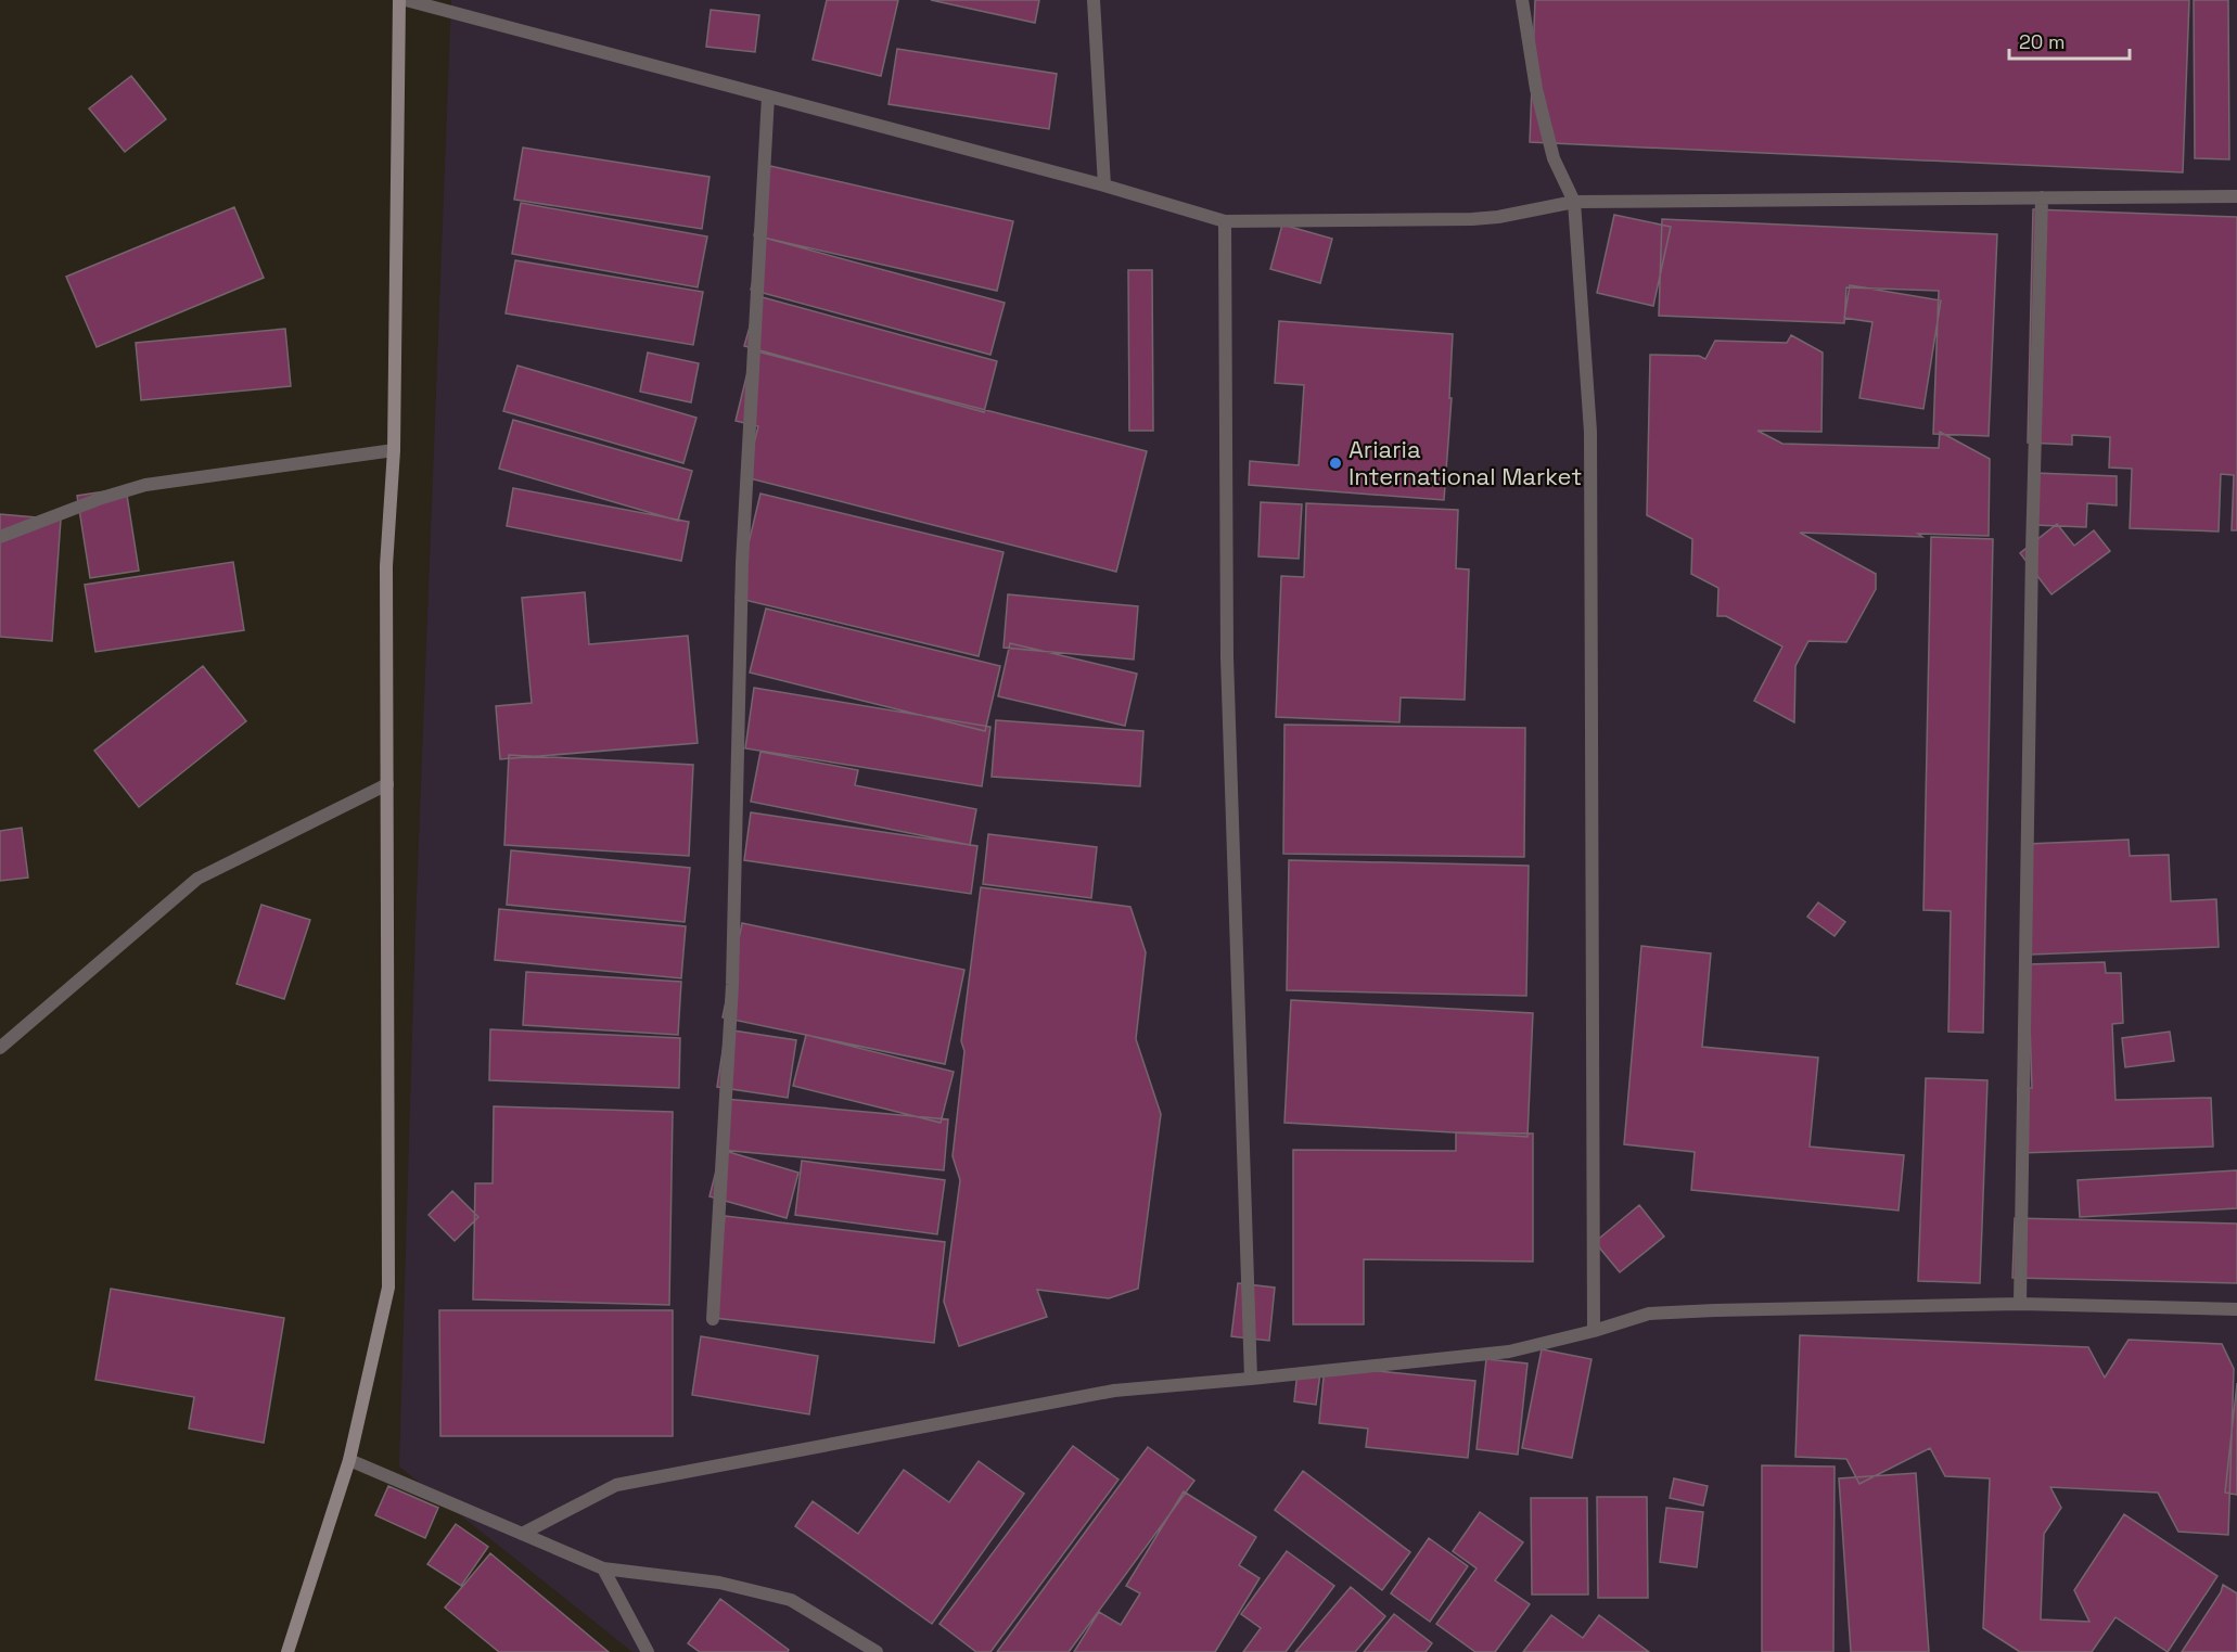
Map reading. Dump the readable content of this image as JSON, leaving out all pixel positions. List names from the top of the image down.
{
  "places": ["Ariaria International Market"],
  "scale_bar": "20 m"
}
